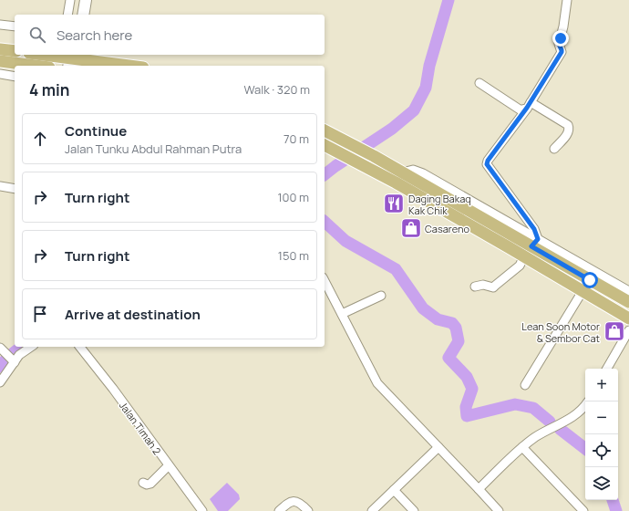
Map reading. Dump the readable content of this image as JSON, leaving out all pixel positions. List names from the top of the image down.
{
  "streets": {
    "street": ["Jalan Timah 2"]
  },
  "places": {
    "restaurant": ["Daging Bakaq Kak Chik"],
    "shop": ["Casareno", "Lean Soon Motor & Sembor Cat"]
  },
  "page": {
    "search": "Search here",
    "heading": ["4 min", "Walk · 320 m"],
    "list": [
      ["Continue", "Jalan Tunku Abdul Rahman Putra", "70 m"],
      ["Turn right", "100 m"],
      ["Turn right", "150 m"],
      "Arrive at destination"
    ],
    "map_buttons": ["+", "−"]
  }
}
